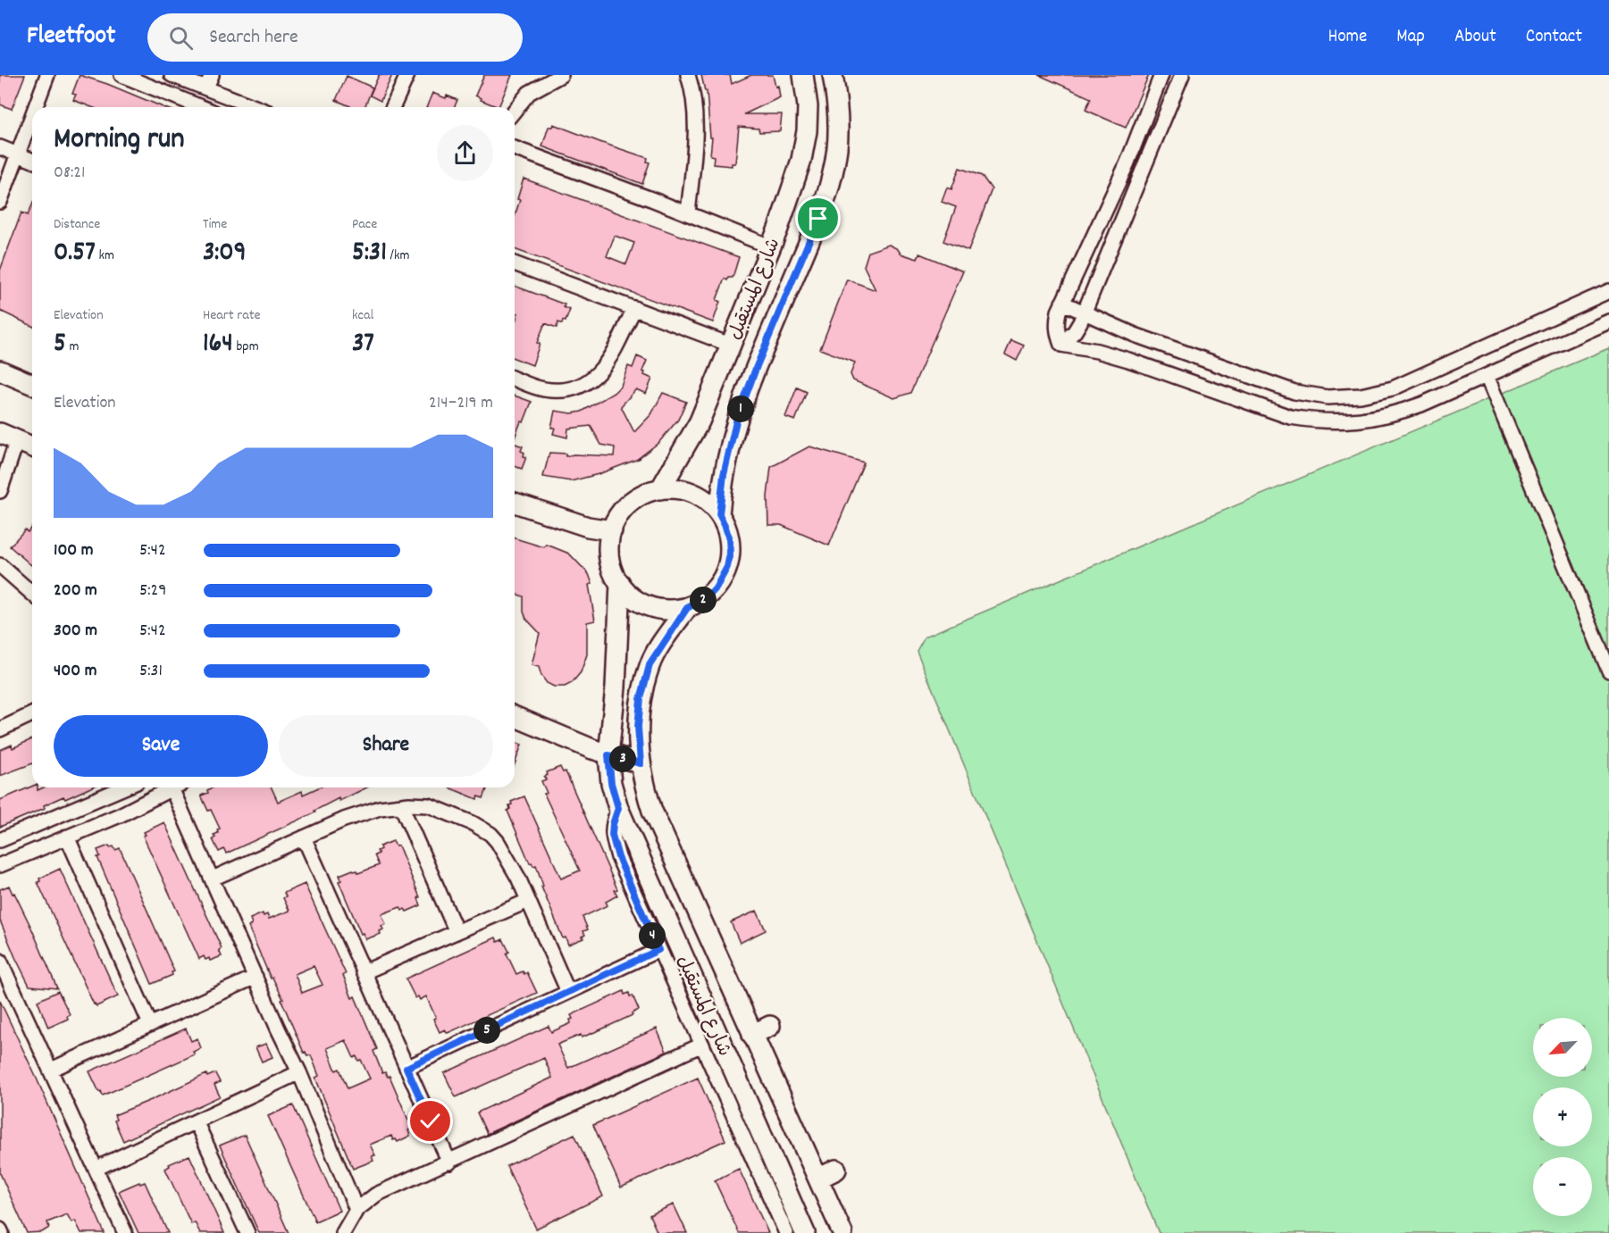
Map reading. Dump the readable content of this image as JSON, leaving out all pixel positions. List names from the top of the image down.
{
  "streets": {
    "street": ["شارع المستقبل"]
  },
  "north": "bottom left",
  "page": {
    "header": "Fleetfoot",
    "search": "Search here",
    "nav": [
      "Home",
      "Map",
      "About",
      "Contact"
    ],
    "heading": ["Morning run", "08:21"],
    "stats": [
      ["Distance", "0.57 km"],
      ["Time", "3:09"],
      ["Pace", "5:31 /km"],
      ["Elevation", "5 m"],
      ["Heart rate", "164 bpm"],
      ["kcal", "37"]
    ],
    "chart": ["Elevation", "214–219 m"],
    "pins": [
      "1",
      "2",
      "3",
      "4",
      "5"
    ],
    "list": [
      {
        "name": "100 m",
        "note": "5:42"
      },
      {
        "name": "200 m",
        "note": "5:29"
      },
      {
        "name": "300 m",
        "note": "5:42"
      },
      {
        "name": "400 m",
        "note": "5:31"
      }
    ],
    "buttons": ["Save", "Share"],
    "map_buttons": ["+", "−"]
  }
}
